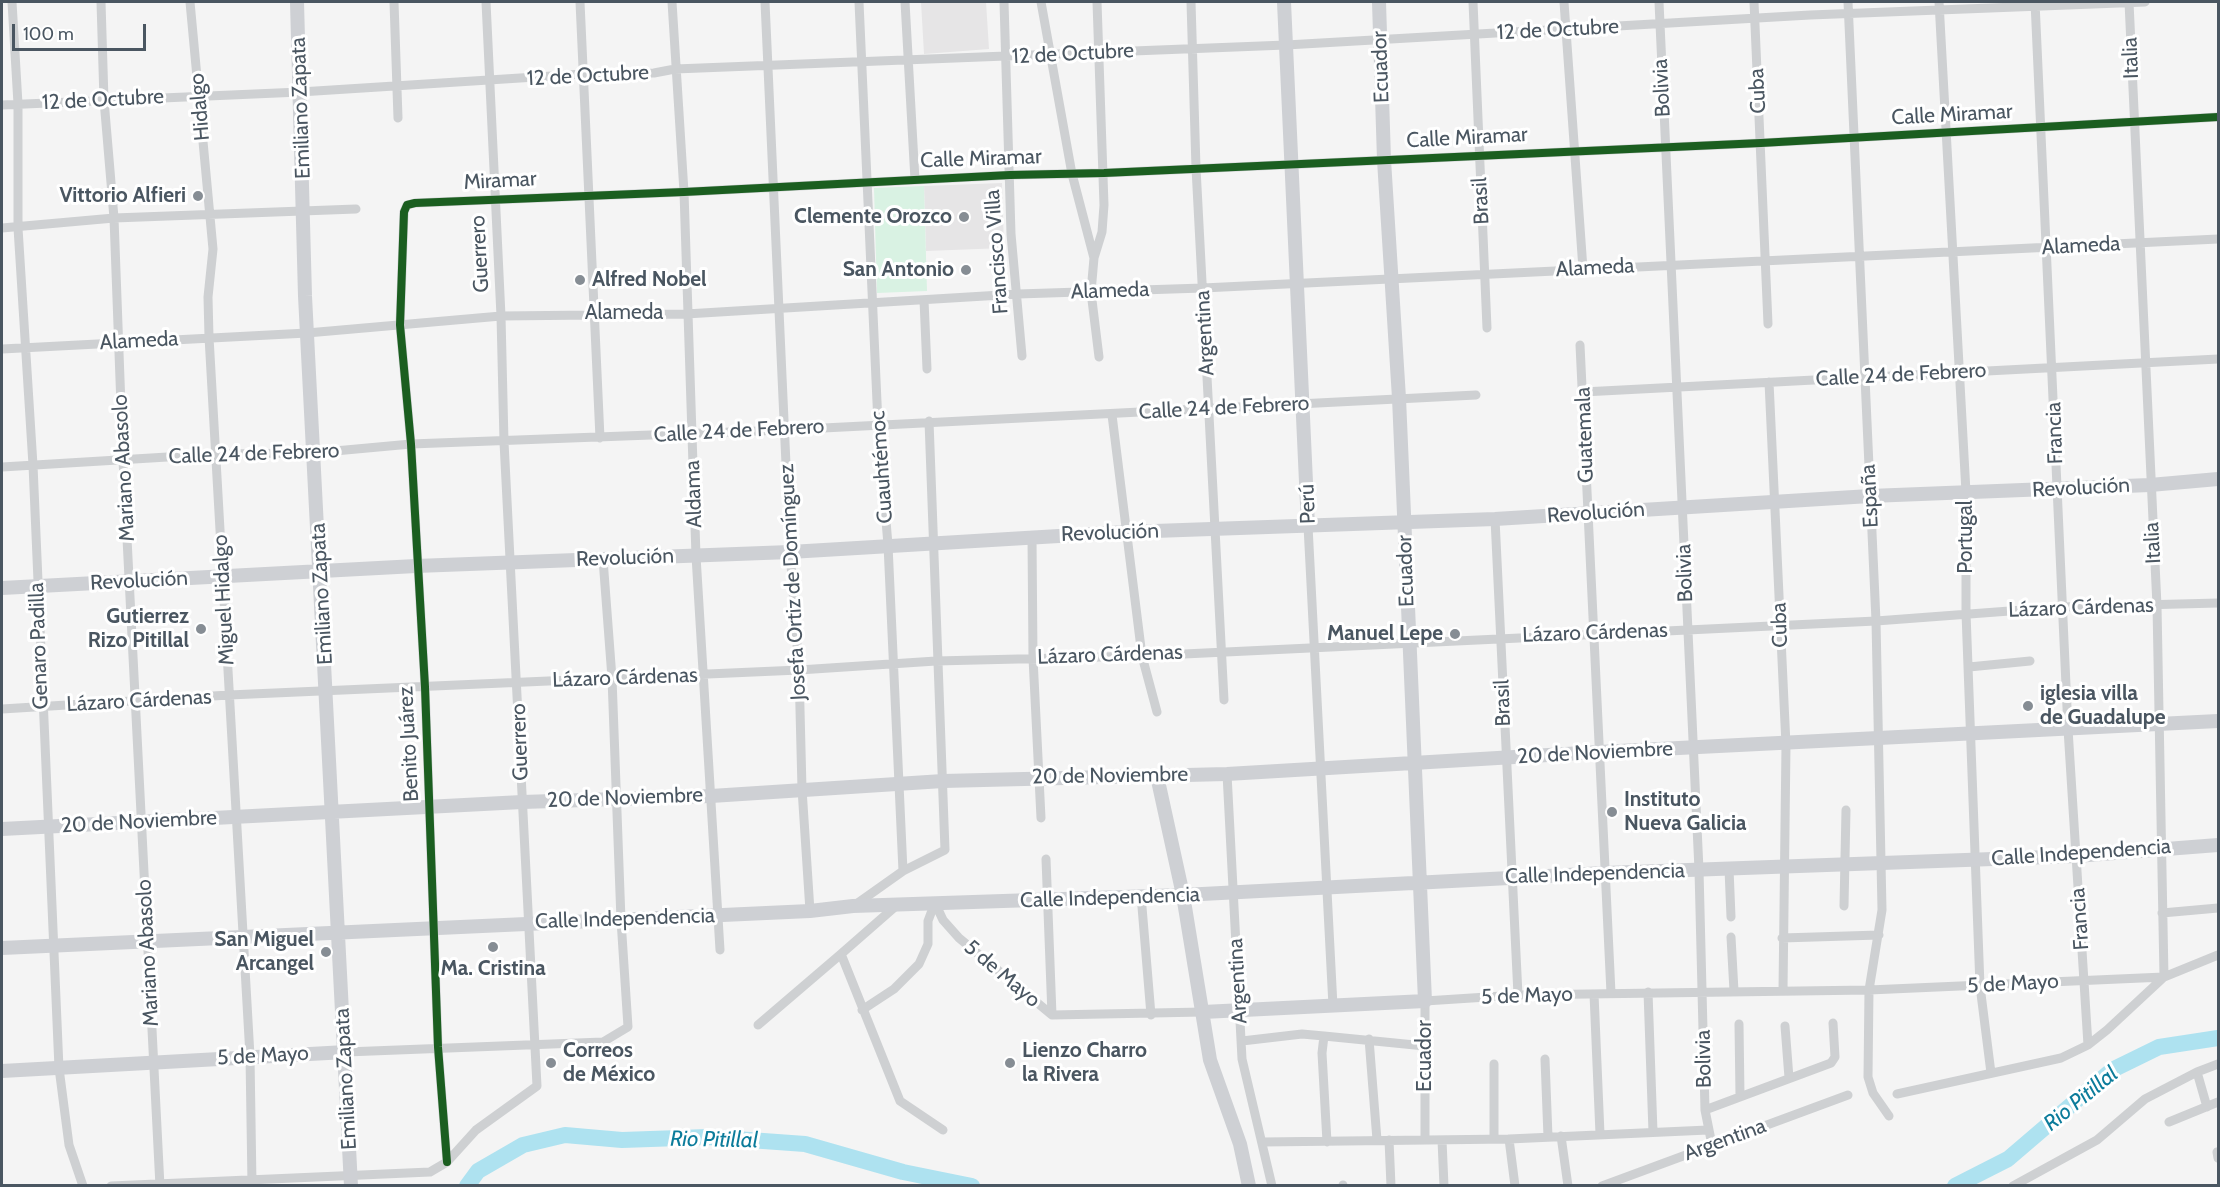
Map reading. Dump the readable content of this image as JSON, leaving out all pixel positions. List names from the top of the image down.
{
  "streets": {
    "street": [
      "12 de Octubre",
      "Italia",
      "Ecuador",
      "Bolivia",
      "Cuba",
      "Hidalgo",
      "Emiliano Zapata",
      "Calle Miramar",
      "Miramar",
      "Brasil",
      "Alameda",
      "Francisco Villa",
      "Guerrero",
      "Argentina",
      "Calle 24 de Febrero",
      "Francia",
      "Guatemala",
      "Cuauhtémoc",
      "Mariano Abasolo",
      "Revolución",
      "Aldama",
      "España",
      "Perú",
      "Portugal",
      "Josefa Ortiz de Domínguez",
      "Miguel Hidalgo",
      "Lázaro Cárdenas",
      "Genaro Padilla",
      "Benito Juárez",
      "20 de Noviembre",
      "Calle Independencia",
      "5 de Mayo"
    ]
  },
  "crossings": [
    ["12 de Octubre", "Italia"],
    ["12 de Octubre", "Ecuador"],
    ["12 de Octubre", "Bolivia"],
    ["12 de Octubre", "Cuba"],
    ["12 de Octubre", "Hidalgo"],
    ["12 de Octubre", "Emiliano Zapata"],
    ["12 de Octubre", "Brasil"],
    ["12 de Octubre", "Francisco Villa"],
    ["12 de Octubre", "Guerrero"],
    ["12 de Octubre", "Argentina"],
    ["12 de Octubre", "Francia"],
    ["12 de Octubre", "Cuauhtémoc"],
    ["12 de Octubre", "Mariano Abasolo"],
    ["12 de Octubre", "Aldama"],
    ["12 de Octubre", "España"],
    ["12 de Octubre", "Perú"],
    ["12 de Octubre", "Portugal"],
    ["12 de Octubre", "Josefa Ortiz de Domínguez"],
    ["12 de Octubre", "Genaro Padilla"],
    ["Italia", "Calle Miramar"],
    ["Italia", "Alameda"],
    ["Italia", "Calle 24 de Febrero"],
    ["Italia", "Revolución"],
    ["Italia", "Lázaro Cárdenas"],
    ["Italia", "20 de Noviembre"],
    ["Italia", "Calle Independencia"],
    ["Italia", "5 de Mayo"],
    ["Ecuador", "Calle Miramar"],
    ["Ecuador", "Alameda"],
    ["Ecuador", "Calle 24 de Febrero"],
    ["Ecuador", "Revolución"],
    ["Ecuador", "Lázaro Cárdenas"],
    ["Ecuador", "20 de Noviembre"],
    ["Ecuador", "Calle Independencia"],
    ["Ecuador", "5 de Mayo"],
    ["Bolivia", "Calle Miramar"],
    ["Bolivia", "Alameda"],
    ["Bolivia", "Argentina"],
    ["Bolivia", "Calle 24 de Febrero"],
    ["Bolivia", "Revolución"],
    ["Bolivia", "Lázaro Cárdenas"],
    ["Bolivia", "20 de Noviembre"],
    ["Bolivia", "Calle Independencia"],
    ["Bolivia", "5 de Mayo"],
    ["Cuba", "Calle Miramar"],
    ["Cuba", "Alameda"],
    ["Cuba", "Calle 24 de Febrero"],
    ["Cuba", "Revolución"],
    ["Cuba", "Lázaro Cárdenas"],
    ["Cuba", "20 de Noviembre"],
    ["Cuba", "Calle Independencia"],
    ["Cuba", "5 de Mayo"],
    ["Hidalgo", "Alameda"],
    ["Hidalgo", "Miguel Hidalgo"],
    ["Emiliano Zapata", "Alameda"],
    ["Emiliano Zapata", "Calle 24 de Febrero"],
    ["Emiliano Zapata", "Revolución"],
    ["Emiliano Zapata", "Lázaro Cárdenas"],
    ["Emiliano Zapata", "20 de Noviembre"],
    ["Emiliano Zapata", "Calle Independencia"],
    ["Emiliano Zapata", "5 de Mayo"],
    ["Calle Miramar", "Miramar"],
    ["Calle Miramar", "Brasil"],
    ["Calle Miramar", "Francisco Villa"],
    ["Calle Miramar", "Argentina"],
    ["Calle Miramar", "Francia"],
    ["Calle Miramar", "Cuauhtémoc"],
    ["Calle Miramar", "España"],
    ["Calle Miramar", "Perú"],
    ["Calle Miramar", "Portugal"],
    ["Calle Miramar", "Josefa Ortiz de Domínguez"],
    ["Miramar", "Alameda"],
    ["Miramar", "Guerrero"],
    ["Miramar", "Aldama"],
    ["Miramar", "Benito Juárez"],
    ["Brasil", "Alameda"],
    ["Brasil", "Revolución"],
    ["Brasil", "Lázaro Cárdenas"],
    ["Brasil", "20 de Noviembre"],
    ["Brasil", "Calle Independencia"],
    ["Brasil", "5 de Mayo"],
    ["Alameda", "Francisco Villa"],
    ["Alameda", "Guerrero"],
    ["Alameda", "Argentina"],
    ["Alameda", "Francia"],
    ["Alameda", "Cuauhtémoc"],
    ["Alameda", "Mariano Abasolo"],
    ["Alameda", "Aldama"],
    ["Alameda", "España"],
    ["Alameda", "Perú"],
    ["Alameda", "Portugal"],
    ["Alameda", "Josefa Ortiz de Domínguez"],
    ["Alameda", "Miguel Hidalgo"],
    ["Alameda", "Genaro Padilla"],
    ["Alameda", "Benito Juárez"],
    ["Guerrero", "Calle 24 de Febrero"],
    ["Guerrero", "Revolución"],
    ["Guerrero", "Lázaro Cárdenas"],
    ["Guerrero", "Benito Juárez"],
    ["Guerrero", "20 de Noviembre"],
    ["Guerrero", "Calle Independencia"],
    ["Guerrero", "5 de Mayo"],
    ["Argentina", "Calle 24 de Febrero"],
    ["Argentina", "Revolución"],
    ["Argentina", "Lázaro Cárdenas"],
    ["Argentina", "20 de Noviembre"],
    ["Argentina", "Calle Independencia"],
    ["Argentina", "5 de Mayo"],
    ["Calle 24 de Febrero", "Francia"],
    ["Calle 24 de Febrero", "Guatemala"],
    ["Calle 24 de Febrero", "Cuauhtémoc"],
    ["Calle 24 de Febrero", "Mariano Abasolo"],
    ["Calle 24 de Febrero", "Aldama"],
    ["Calle 24 de Febrero", "España"],
    ["Calle 24 de Febrero", "Perú"],
    ["Calle 24 de Febrero", "Portugal"],
    ["Calle 24 de Febrero", "Josefa Ortiz de Domínguez"],
    ["Calle 24 de Febrero", "Miguel Hidalgo"],
    ["Calle 24 de Febrero", "Genaro Padilla"],
    ["Calle 24 de Febrero", "Benito Juárez"],
    ["Francia", "Revolución"],
    ["Francia", "Lázaro Cárdenas"],
    ["Francia", "20 de Noviembre"],
    ["Francia", "Calle Independencia"],
    ["Francia", "5 de Mayo"],
    ["Guatemala", "Revolución"],
    ["Guatemala", "Lázaro Cárdenas"],
    ["Guatemala", "20 de Noviembre"],
    ["Guatemala", "Calle Independencia"],
    ["Guatemala", "5 de Mayo"],
    ["Cuauhtémoc", "Revolución"],
    ["Cuauhtémoc", "Lázaro Cárdenas"],
    ["Cuauhtémoc", "20 de Noviembre"],
    ["Mariano Abasolo", "Revolución"],
    ["Mariano Abasolo", "Lázaro Cárdenas"],
    ["Mariano Abasolo", "20 de Noviembre"],
    ["Mariano Abasolo", "Calle Independencia"],
    ["Mariano Abasolo", "5 de Mayo"],
    ["Revolución", "Aldama"],
    ["Revolución", "España"],
    ["Revolución", "Perú"],
    ["Revolución", "Portugal"],
    ["Revolución", "Josefa Ortiz de Domínguez"],
    ["Revolución", "Miguel Hidalgo"],
    ["Revolución", "Genaro Padilla"],
    ["Revolución", "Benito Juárez"],
    ["Aldama", "Lázaro Cárdenas"],
    ["Aldama", "20 de Noviembre"],
    ["Aldama", "Calle Independencia"],
    ["España", "Lázaro Cárdenas"],
    ["España", "20 de Noviembre"],
    ["España", "Calle Independencia"],
    ["España", "5 de Mayo"],
    ["Perú", "Lázaro Cárdenas"],
    ["Perú", "20 de Noviembre"],
    ["Perú", "Calle Independencia"],
    ["Perú", "5 de Mayo"],
    ["Portugal", "Lázaro Cárdenas"],
    ["Portugal", "20 de Noviembre"],
    ["Portugal", "Calle Independencia"],
    ["Portugal", "5 de Mayo"],
    ["Josefa Ortiz de Domínguez", "Lázaro Cárdenas"],
    ["Josefa Ortiz de Domínguez", "20 de Noviembre"],
    ["Josefa Ortiz de Domínguez", "Calle Independencia"],
    ["Miguel Hidalgo", "Lázaro Cárdenas"],
    ["Miguel Hidalgo", "20 de Noviembre"],
    ["Miguel Hidalgo", "Calle Independencia"],
    ["Miguel Hidalgo", "5 de Mayo"],
    ["Lázaro Cárdenas", "Genaro Padilla"],
    ["Lázaro Cárdenas", "Benito Juárez"],
    ["Genaro Padilla", "20 de Noviembre"],
    ["Genaro Padilla", "Calle Independencia"],
    ["Genaro Padilla", "5 de Mayo"],
    ["Benito Juárez", "20 de Noviembre"],
    ["Benito Juárez", "Calle Independencia"],
    ["Benito Juárez", "5 de Mayo"],
    ["Calle Independencia", "5 de Mayo"]
  ],
  "water": ["Rio Pitillal"],
  "places": [
    "Vittorio Alfieri",
    "Clemente Orozco",
    "San Antonio",
    "Alfred Nobel",
    "Gutierrez Rizo Pitillal",
    "Manuel Lepe",
    "iglesia villa de Guadalupe",
    "Instituto Nueva Galicia",
    "Ma. Cristina",
    "San Miguel Arcangel",
    "Correos de México",
    "Lienzo Charro la Rivera"
  ],
  "scale_bar": "100 m"
}
